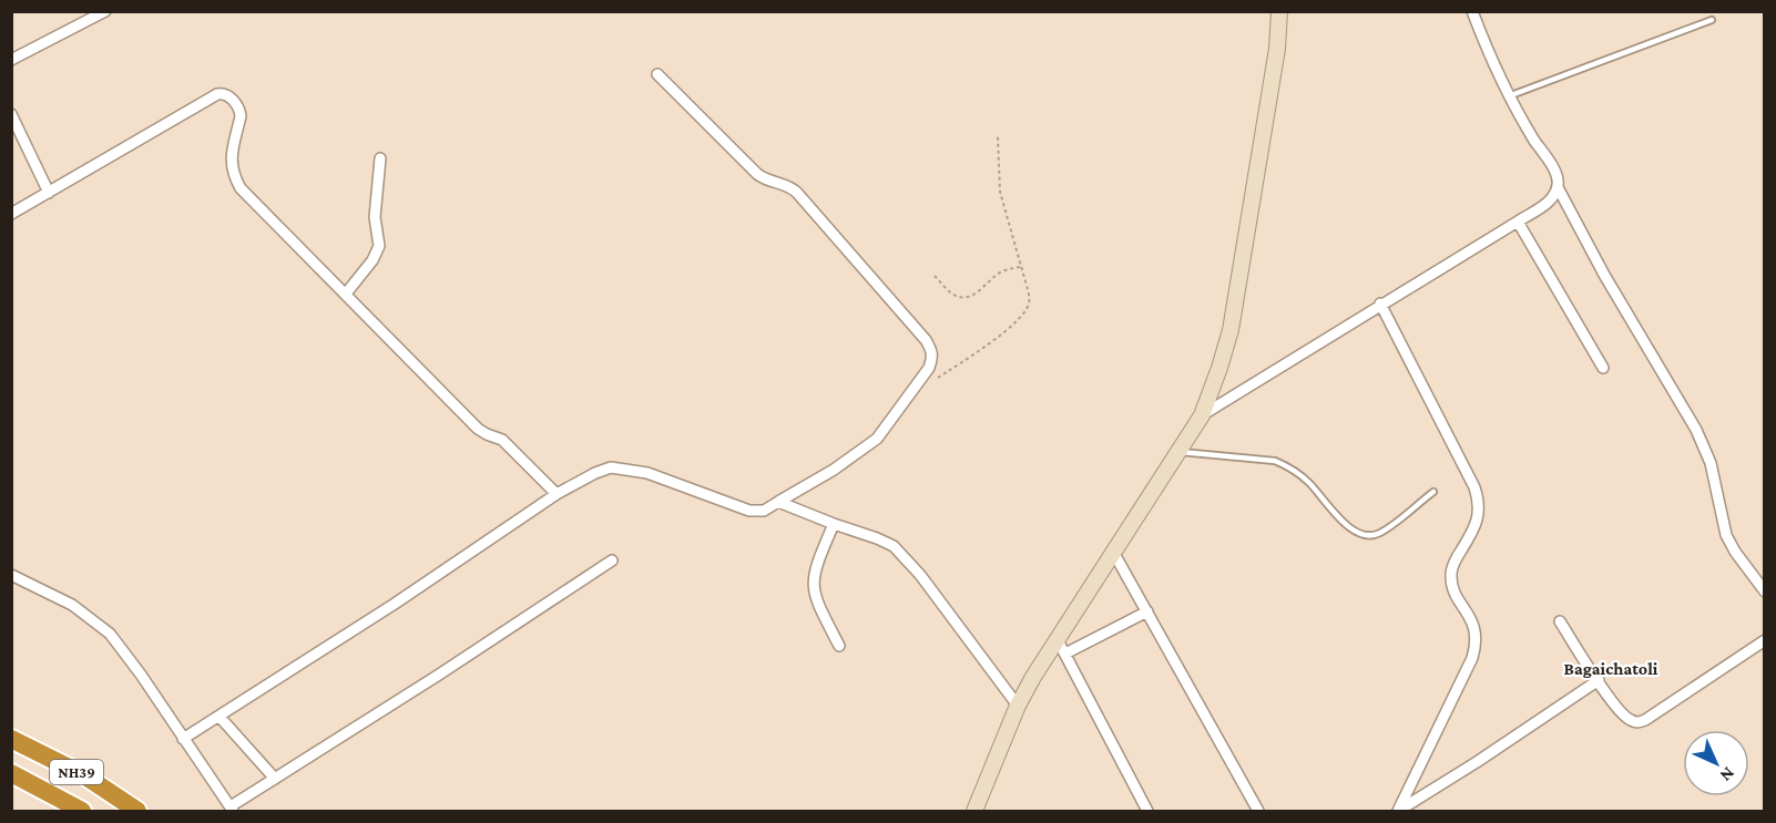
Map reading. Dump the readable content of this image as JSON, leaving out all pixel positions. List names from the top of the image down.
{
  "streets": {
    "highway": ["NH39"]
  },
  "districts": ["Bagaichatoli"],
  "north": "bottom right"
}
